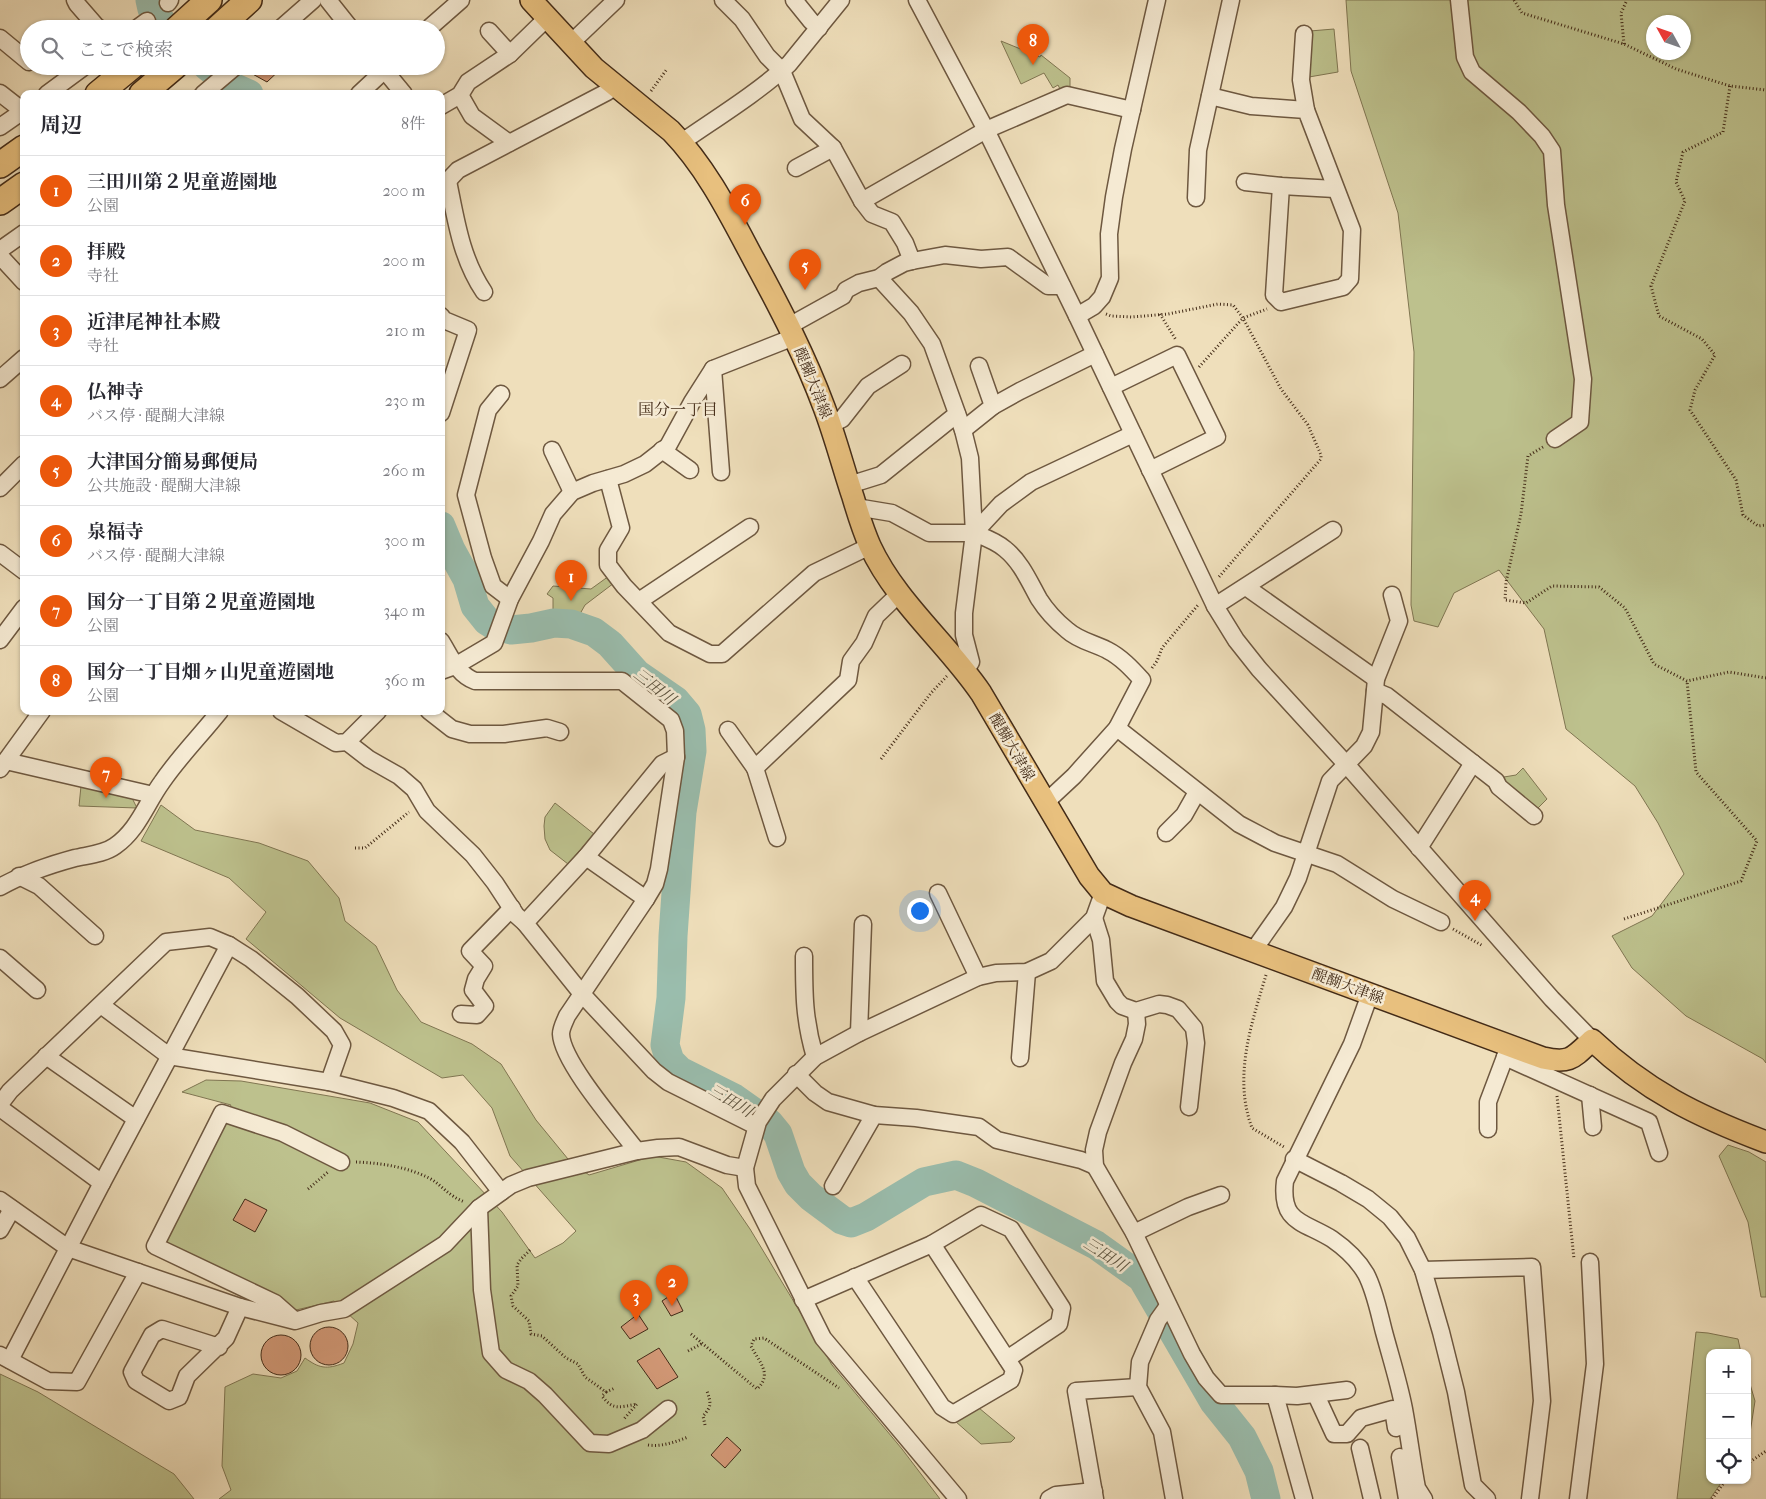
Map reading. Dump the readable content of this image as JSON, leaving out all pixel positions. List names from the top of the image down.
{
  "streets": {
    "main road": ["醍醐大津線"]
  },
  "districts": ["国分一丁目"],
  "water": ["三田川"],
  "north": "top left",
  "page": {
    "search": "ここで検索",
    "pins": [
      "8",
      "6",
      "5",
      "1",
      "7",
      "4",
      "2",
      "3"
    ],
    "heading": ["周辺", "8件"],
    "list": [
      {
        "mark": "1",
        "name": "三田川第２児童遊園地",
        "note": "公園",
        "value": "200 m"
      },
      {
        "mark": "2",
        "name": "拝殿",
        "note": "寺社",
        "value": "200 m"
      },
      {
        "mark": "3",
        "name": "近津尾神社本殿",
        "note": "寺社",
        "value": "210 m"
      },
      {
        "mark": "4",
        "name": "仏神寺",
        "note": "バス停 · 醍醐大津線",
        "value": "230 m"
      },
      {
        "mark": "5",
        "name": "大津国分簡易郵便局",
        "note": "公共施設 · 醍醐大津線",
        "value": "260 m"
      },
      {
        "mark": "6",
        "name": "泉福寺",
        "note": "バス停 · 醍醐大津線",
        "value": "300 m"
      },
      {
        "mark": "7",
        "name": "国分一丁目第２児童遊園地",
        "note": "公園",
        "value": "340 m"
      },
      {
        "mark": "8",
        "name": "国分一丁目畑ヶ山児童遊園地",
        "note": "公園",
        "value": "360 m"
      }
    ],
    "map_buttons": ["+", "−"]
  }
}
